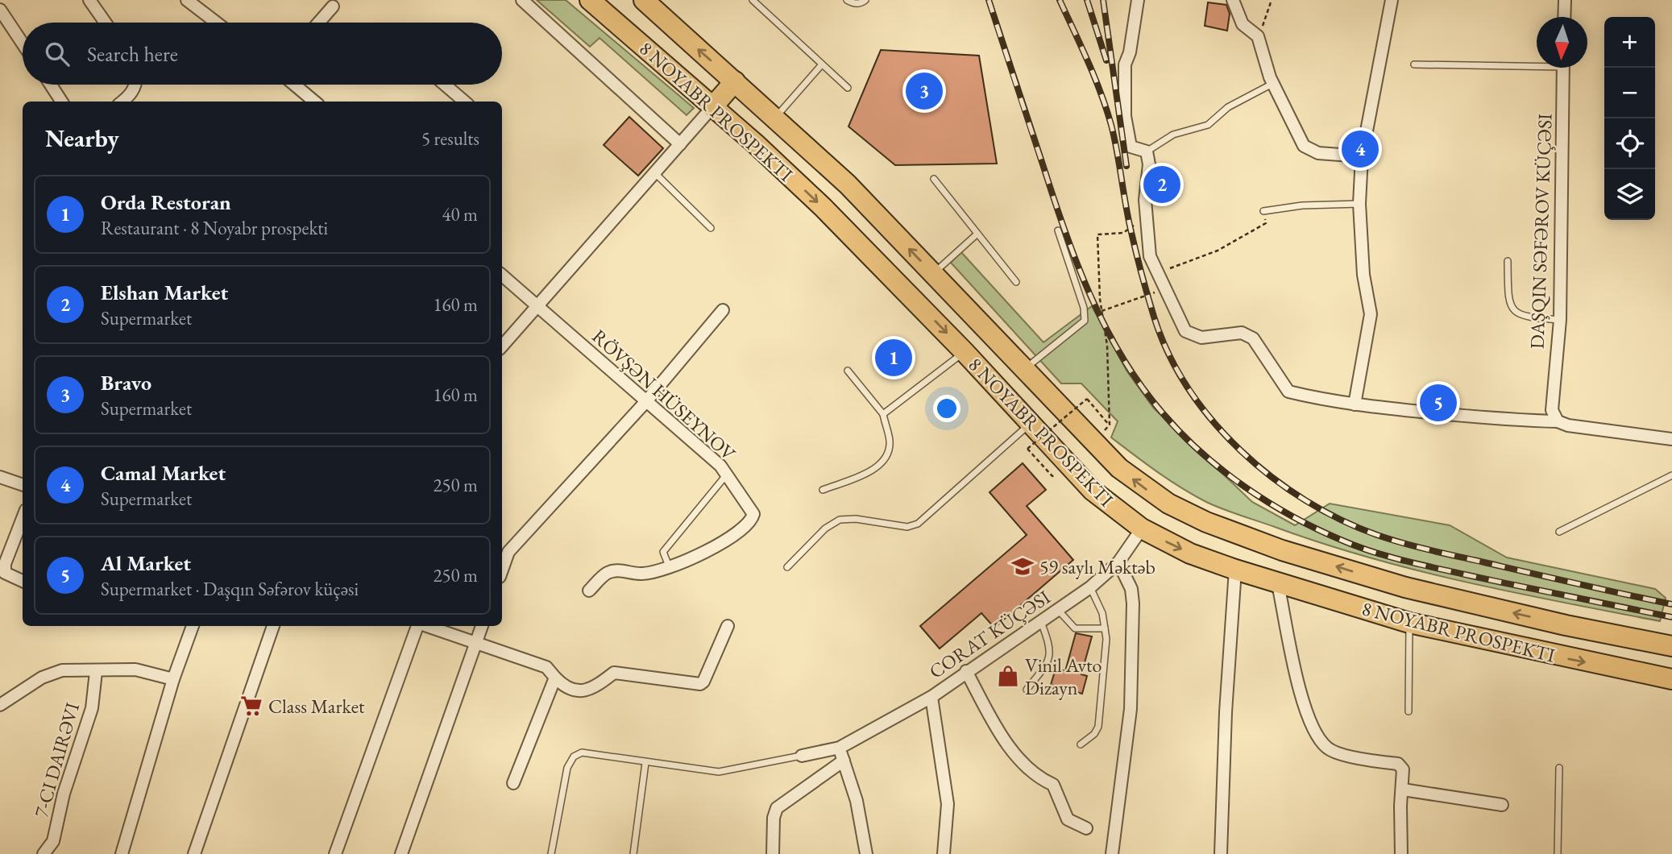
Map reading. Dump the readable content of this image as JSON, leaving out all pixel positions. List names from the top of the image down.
{
  "streets": {
    "highway": ["8 NOYABR PROSPEKTI"],
    "street": ["RÖVŞƏN HÜSEYNOV", "CORAT KÜÇƏSI", "7-CI DAIRƏVI"]
  },
  "crossings": [
    ["8 NOYABR PROSPEKTI", "CORAT KÜÇƏSI"]
  ],
  "places": {
    "school or university": ["59 saylı Məktəb"],
    "shop": ["Vinil Avto Dizayn"],
    "supermarket": ["Class Market"]
  },
  "north": "bottom",
  "page": {
    "map_buttons": ["+", "−"],
    "search": "Search here",
    "pins": [
      "3",
      "4",
      "2",
      "1",
      "5"
    ],
    "heading": ["Nearby", "5 results"],
    "list": [
      {
        "mark": "1",
        "name": "Orda Restoran",
        "note": "Restaurant · 8 Noyabr prospekti",
        "value": "40 m"
      },
      {
        "mark": "2",
        "name": "Elshan Market",
        "note": "Supermarket",
        "value": "160 m"
      },
      {
        "mark": "3",
        "name": "Bravo",
        "note": "Supermarket",
        "value": "160 m"
      },
      {
        "mark": "4",
        "name": "Camal Market",
        "note": "Supermarket",
        "value": "250 m"
      },
      {
        "mark": "5",
        "name": "Al Market",
        "note": "Supermarket · Daşqın Səfərov küçəsi",
        "value": "250 m"
      }
    ]
  }
}
